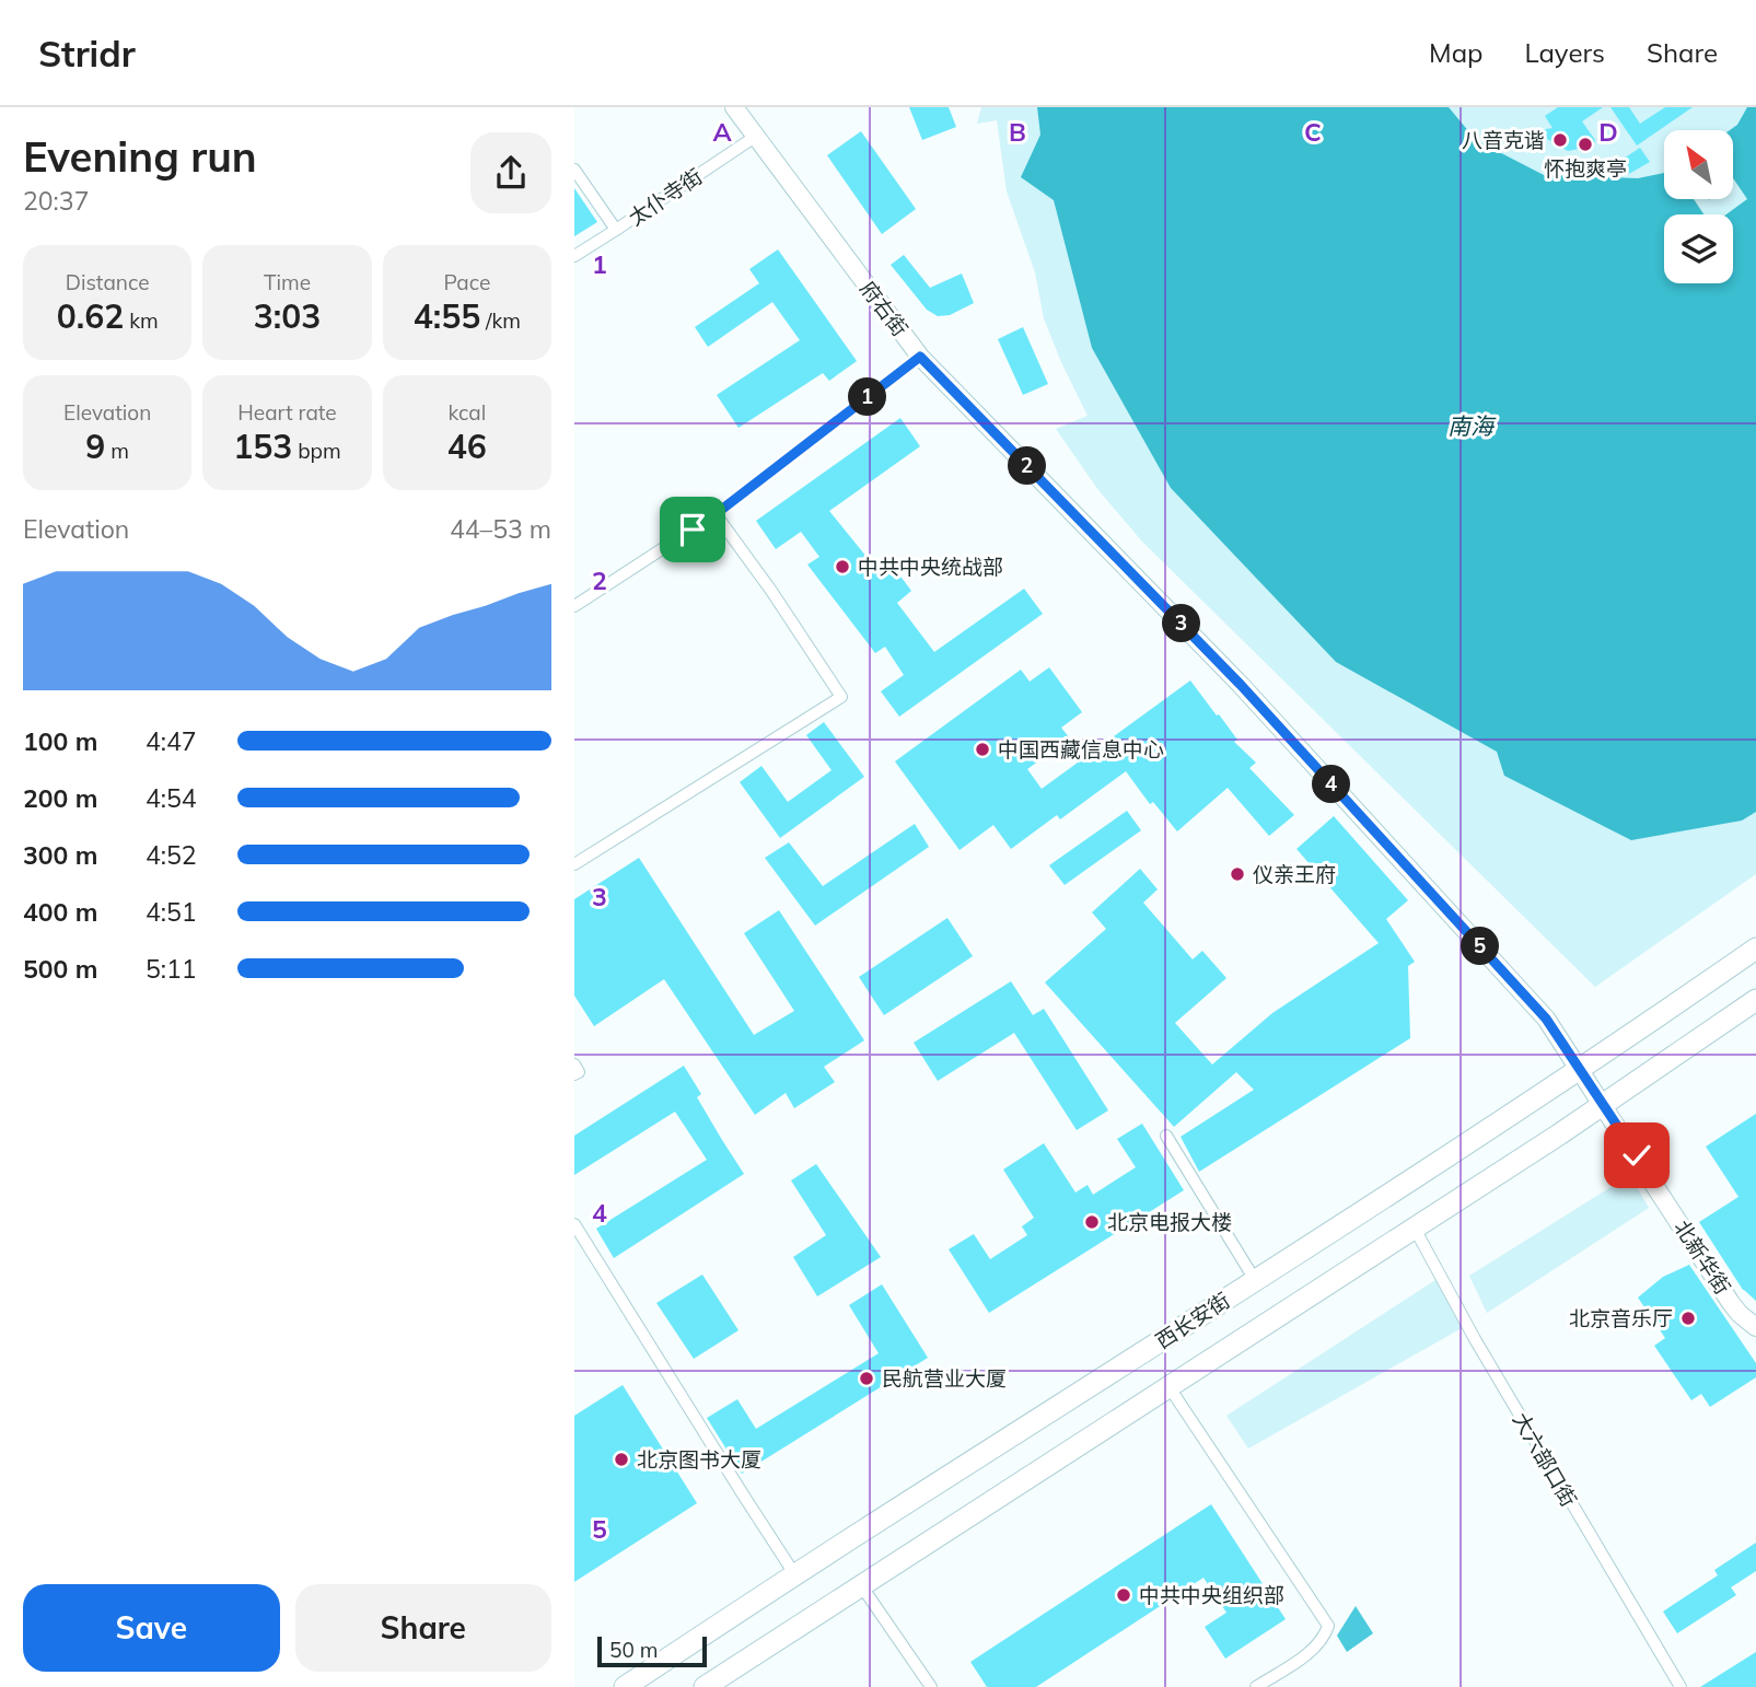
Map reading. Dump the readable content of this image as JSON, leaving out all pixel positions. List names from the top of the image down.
{
  "streets": {
    "highway": ["西长安街"],
    "main road": ["府右街", "北新华街"],
    "street": ["太仆寺街", "大六部口街"]
  },
  "crossings": [
    ["太仆寺街", "府右街"],
    ["府右街", "北新华街"],
    ["府右街", "西长安街"],
    ["北新华街", "西长安街"],
    ["西长安街", "大六部口街"]
  ],
  "water": ["南海"],
  "places": [
    "八音克谐",
    "怀抱爽亭",
    "中共中央统战部",
    "中国西藏信息中心",
    "仪亲王府",
    "北京电报大楼",
    "北京音乐厅",
    "民航营业大厦",
    "北京图书大厦",
    "中共中央组织部"
  ],
  "scale_bar": "50 m",
  "north": "top left",
  "page": {
    "header": "Stridr",
    "nav": ["Map", "Layers", "Share"],
    "heading": ["Evening run", "20:37"],
    "stats": [
      ["Distance", "0.62 km"],
      ["Time", "3:03"],
      ["Pace", "4:55 /km"],
      ["Elevation", "9 m"],
      ["Heart rate", "153 bpm"],
      ["kcal", "46"]
    ],
    "pins": [
      "1",
      "2",
      "3",
      "4",
      "5"
    ],
    "chart": ["Elevation", "44–53 m"],
    "list": [
      {
        "name": "100 m",
        "note": "4:47"
      },
      {
        "name": "200 m",
        "note": "4:54"
      },
      {
        "name": "300 m",
        "note": "4:52"
      },
      {
        "name": "400 m",
        "note": "4:51"
      },
      {
        "name": "500 m",
        "note": "5:11"
      }
    ],
    "buttons": ["Save", "Share"],
    "scale": "50 m"
  },
  "grid": {
    "columns": [
      "A",
      "B",
      "C",
      "D"
    ],
    "rows": [
      "1",
      "2",
      "3",
      "4",
      "5"
    ]
  }
}
